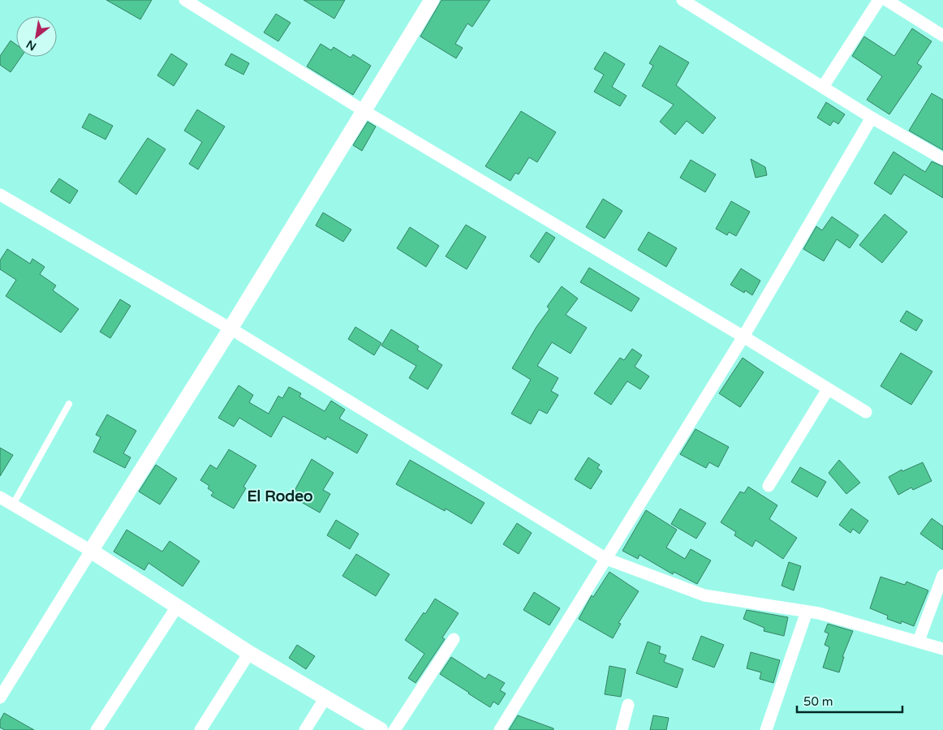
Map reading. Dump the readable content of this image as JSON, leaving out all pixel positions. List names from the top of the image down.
{
  "districts": ["El Rodeo"],
  "scale_bar": "50 m",
  "north": "bottom left"
}
